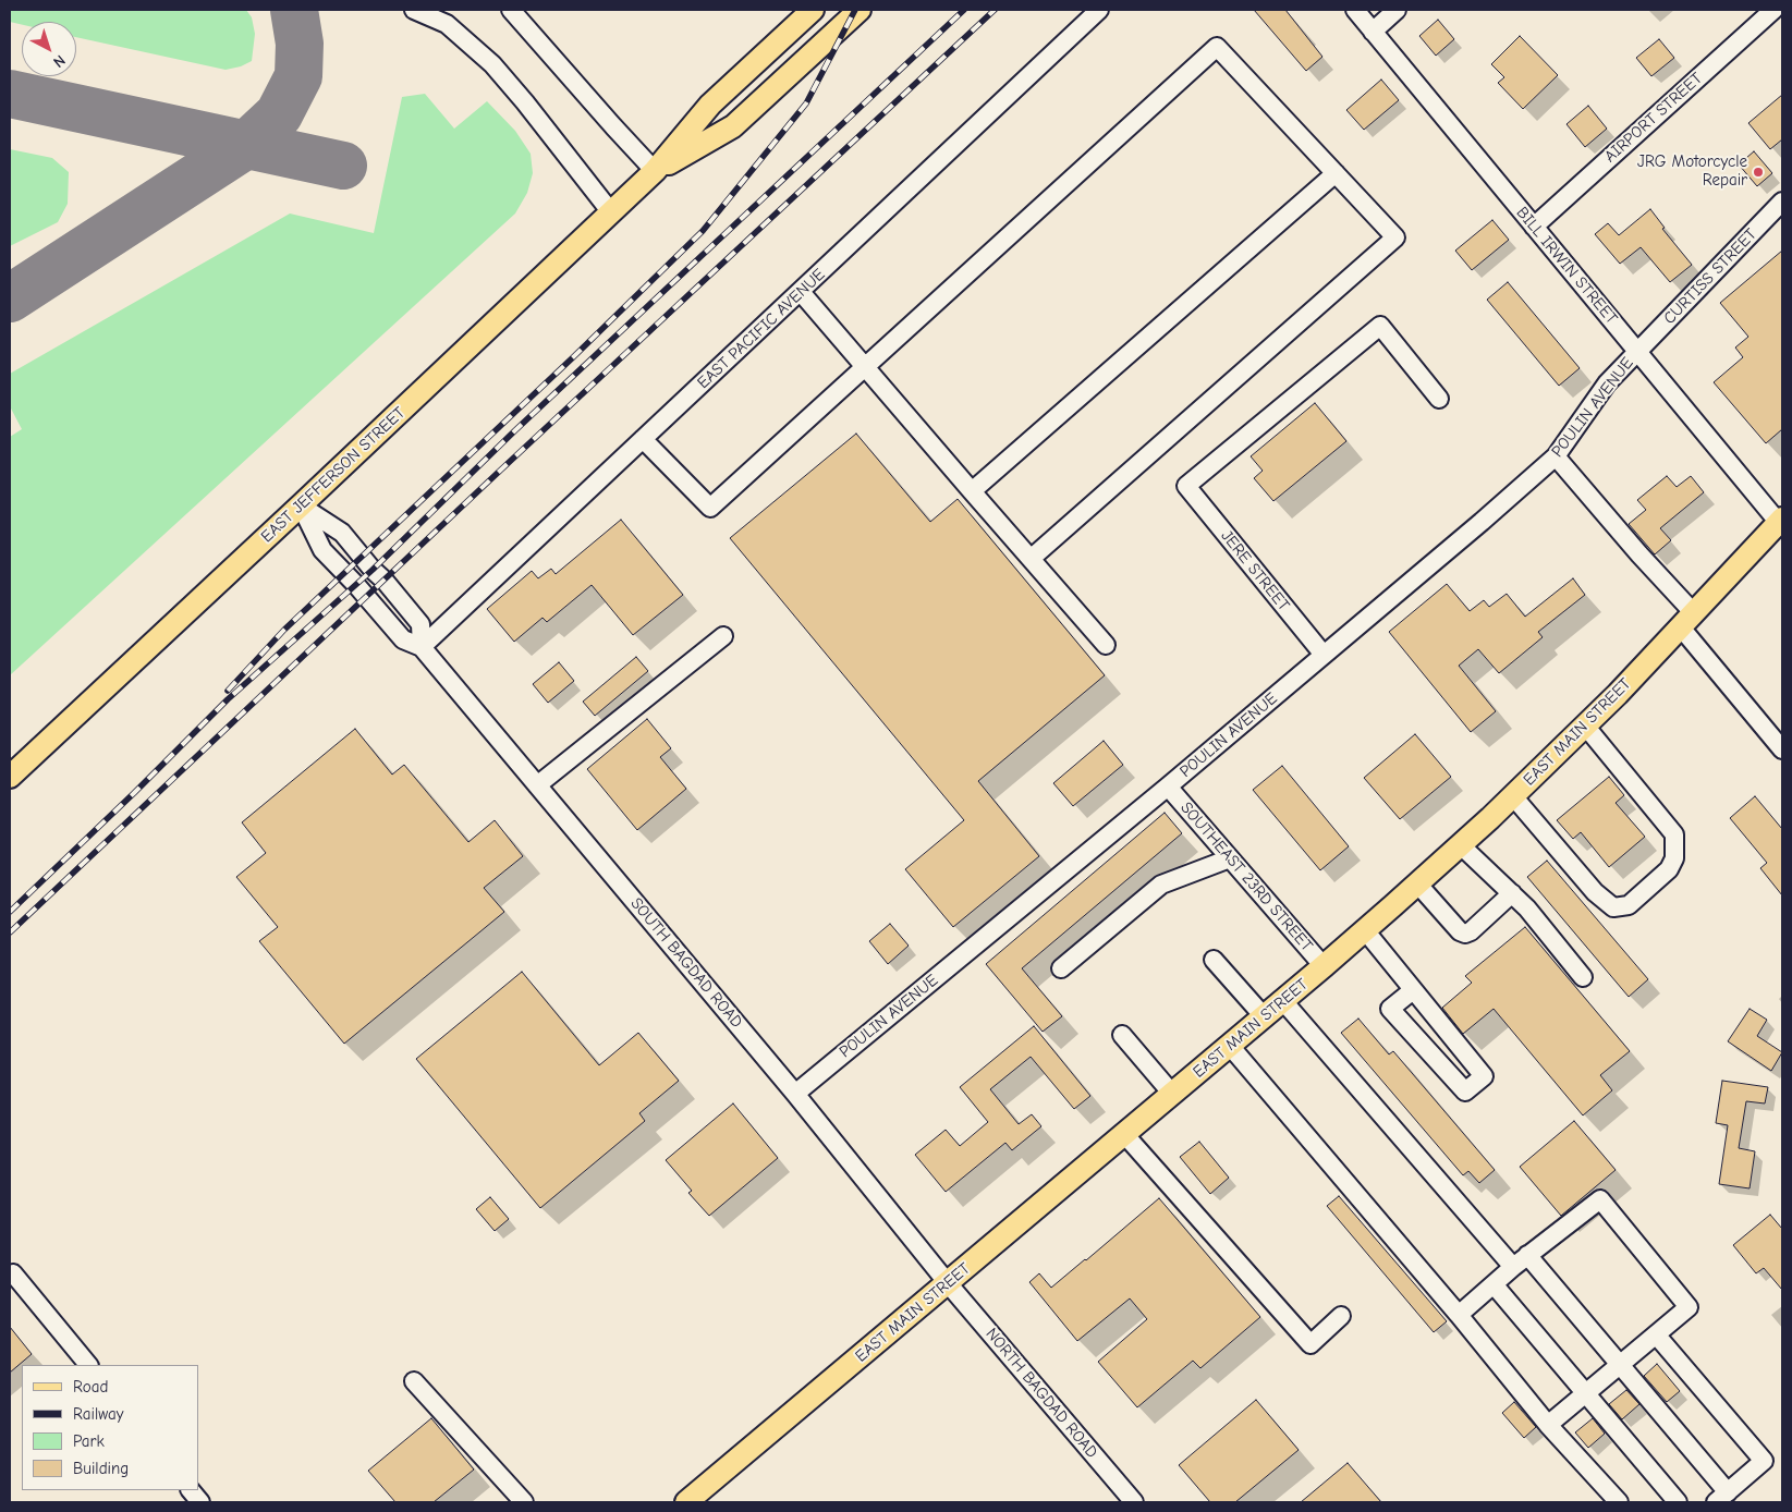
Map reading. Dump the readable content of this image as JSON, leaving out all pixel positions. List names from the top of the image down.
{
  "streets": {
    "main road": ["EAST JEFFERSON STREET", "EAST MAIN STREET"],
    "street": [
      "AIRPORT STREET",
      "BILL IRWIN STREET",
      "CURTISS STREET",
      "EAST PACIFIC AVENUE",
      "POULIN AVENUE",
      "JERE STREET",
      "SOUTHEAST 23RD STREET",
      "SOUTH BAGDAD ROAD",
      "NORTH BAGDAD ROAD"
    ]
  },
  "crossings": [
    ["AIRPORT STREET", "BILL IRWIN STREET"],
    ["BILL IRWIN STREET", "CURTISS STREET"],
    ["BILL IRWIN STREET", "POULIN AVENUE"],
    ["BILL IRWIN STREET", "EAST MAIN STREET"],
    ["CURTISS STREET", "POULIN AVENUE"],
    ["EAST PACIFIC AVENUE", "SOUTH BAGDAD ROAD"],
    ["POULIN AVENUE", "JERE STREET"],
    ["POULIN AVENUE", "SOUTHEAST 23RD STREET"],
    ["POULIN AVENUE", "SOUTH BAGDAD ROAD"],
    ["EAST JEFFERSON STREET", "SOUTH BAGDAD ROAD"],
    ["EAST MAIN STREET", "SOUTHEAST 23RD STREET"],
    ["EAST MAIN STREET", "SOUTH BAGDAD ROAD"],
    ["EAST MAIN STREET", "NORTH BAGDAD ROAD"],
    ["SOUTH BAGDAD ROAD", "NORTH BAGDAD ROAD"]
  ],
  "places": ["JRG Motorcycle Repair"],
  "legend": [
    "Road",
    "Railway",
    "Park",
    "Building"
  ],
  "north": "bottom right"
}
